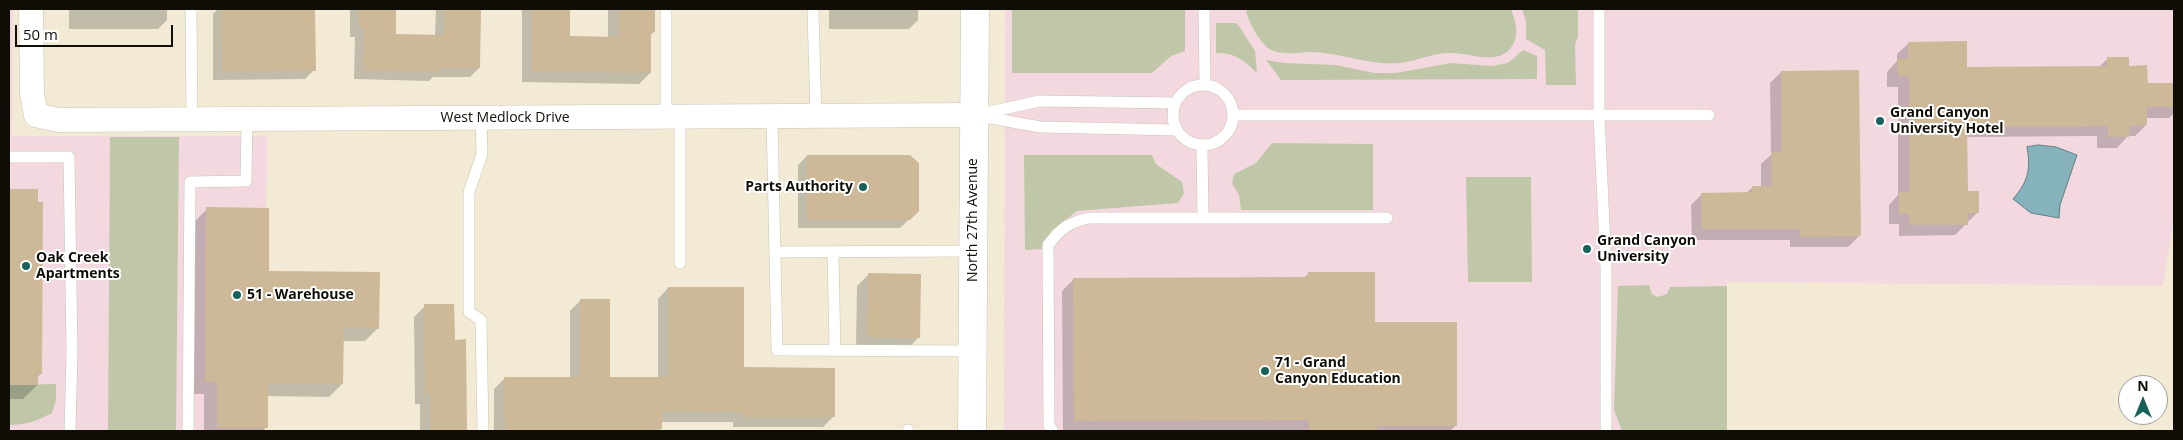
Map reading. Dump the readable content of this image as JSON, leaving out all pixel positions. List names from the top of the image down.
{
  "streets": {
    "main road": ["North 27th Avenue"],
    "street": ["West Medlock Drive"]
  },
  "crossings": [
    ["West Medlock Drive", "North 27th Avenue"]
  ],
  "places": [
    "Grand Canyon University Hotel",
    "Parts Authority",
    "Grand Canyon University",
    "Oak Creek Apartments",
    "51 - Warehouse",
    "71 - Grand Canyon Education"
  ],
  "scale_bar": "50 m",
  "north": "top"
}
